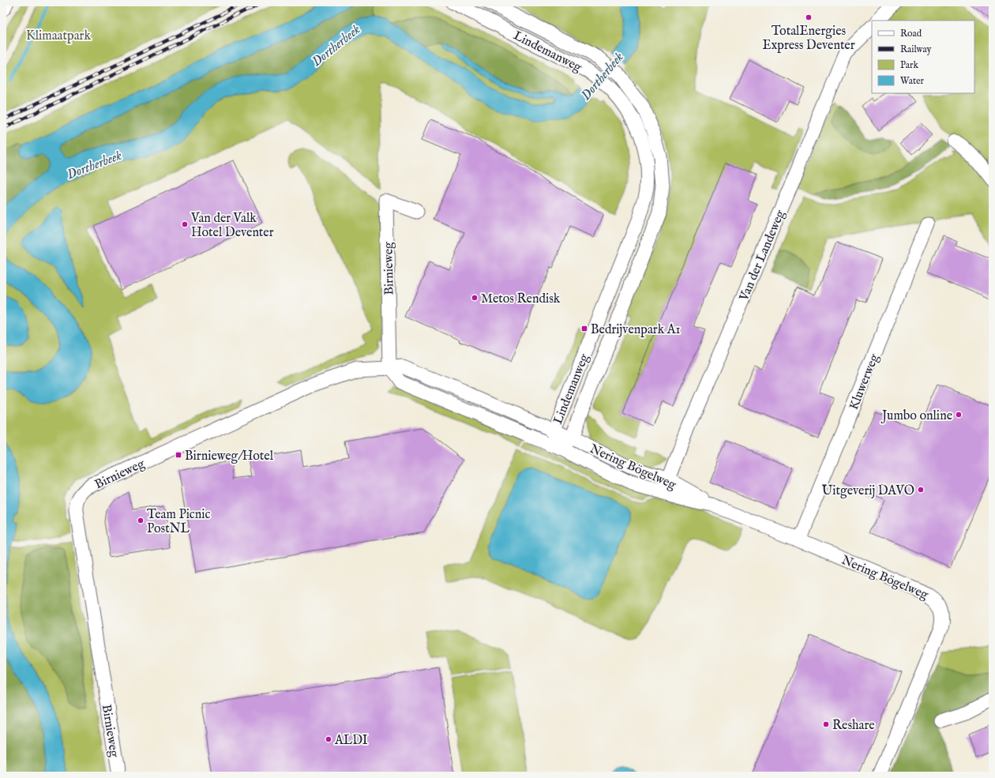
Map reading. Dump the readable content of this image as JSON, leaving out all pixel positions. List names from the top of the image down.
{
  "streets": {
    "street": [
      "Lindemanweg",
      "Van der Landeweg",
      "Birnieweg",
      "Kluwerweg",
      "Nering Bögelweg"
    ]
  },
  "crossings": [
    ["Lindemanweg", "Birnieweg"],
    ["Lindemanweg", "Nering Bögelweg"],
    ["Van der Landeweg", "Nering Bögelweg"],
    ["Birnieweg", "Nering Bögelweg"],
    ["Kluwerweg", "Nering Bögelweg"]
  ],
  "water": ["Dortherbeek"],
  "parks": ["Klimaatpark"],
  "places": {
    "other": [
      "TotalEnergies Express Deventer",
      "Van der Valk Hotel Deventer",
      "Metos Rendisk",
      "Jumbo online",
      "Uitgeverij DAVO",
      "Team Picnic PostNL",
      "Reshare",
      "ALDI"
    ],
    "transit": ["Bedrijvenpark A1", "Birnieweg/Hotel"]
  },
  "legend": [
    "Road",
    "Railway",
    "Park",
    "Water"
  ]
}
